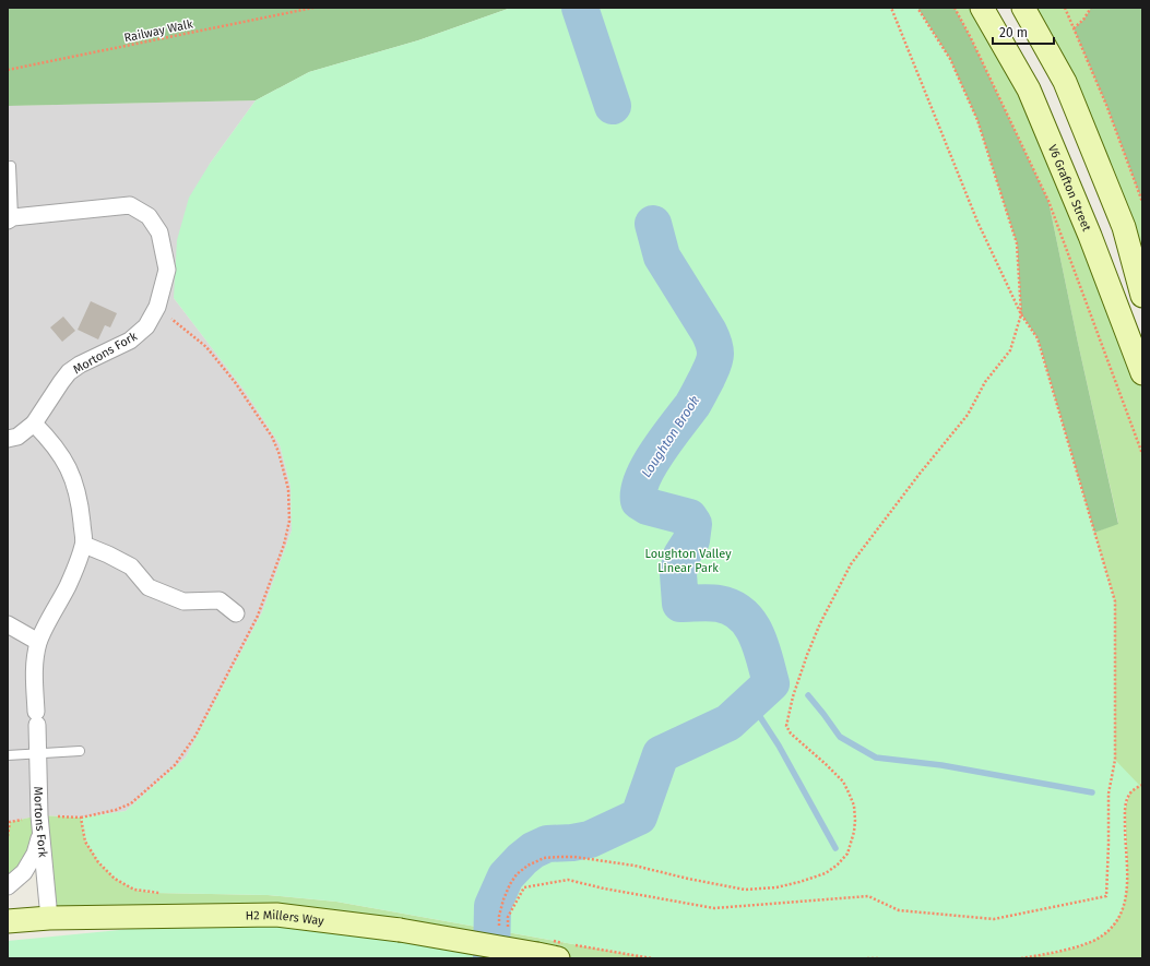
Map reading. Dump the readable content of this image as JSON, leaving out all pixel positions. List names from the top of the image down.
{
  "streets": {
    "street": ["V6 Grafton Street", "Mortons Fork", "H2 Millers Way"],
    "path": ["Railway Walk"]
  },
  "crossings": [
    ["Mortons Fork", "H2 Millers Way"]
  ],
  "water": ["Loughton Brook"],
  "parks": ["Loughton Valley Linear Park"],
  "scale_bar": "20 m"
}
